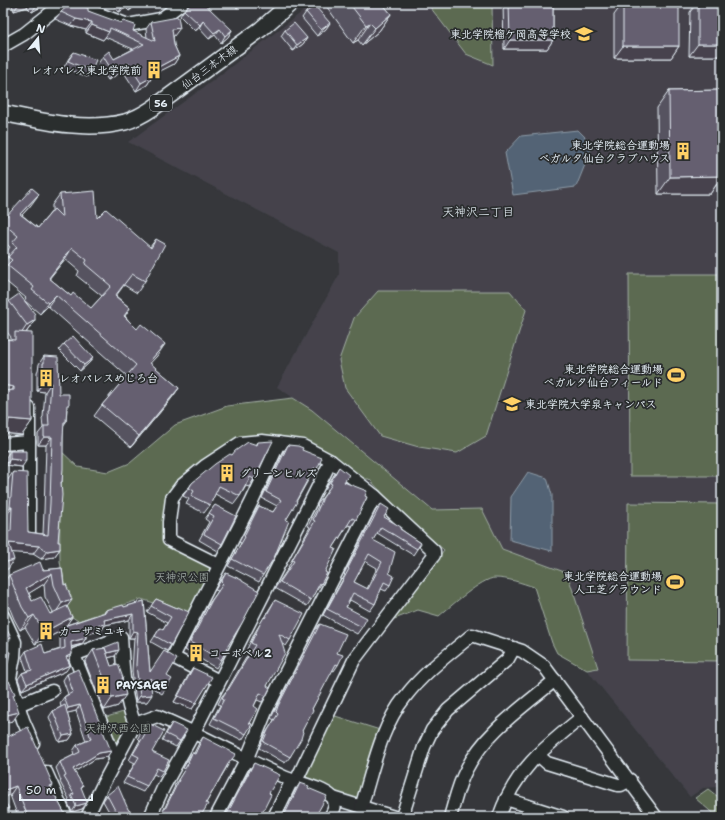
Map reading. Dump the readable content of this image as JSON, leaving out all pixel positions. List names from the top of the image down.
{
  "streets": {
    "main road": ["仙台三本木線", "56"]
  },
  "districts": ["天神沢二丁目"],
  "parks": ["天神沢公園", "天神沢西公園"],
  "places": {
    "school or university": ["東北学院榴ケ岡高等学校", "東北学院大学泉キャンパス"],
    "building": [
      "レオパレス東北学院前",
      "東北学院総合運動場 べガルタ仙台クラブハウス",
      "レオパレスめじろ台",
      "グリーンヒルズ",
      "カーザミユキ",
      "コーポベル2",
      "PAYSAGE"
    ],
    "sports": ["東北学院総合運動場 ベガルタ仙台フィールド", "東北学院総合運動場 人工芝グラウンド"]
  },
  "scale_bar": "50 m",
  "north": "top"
}
